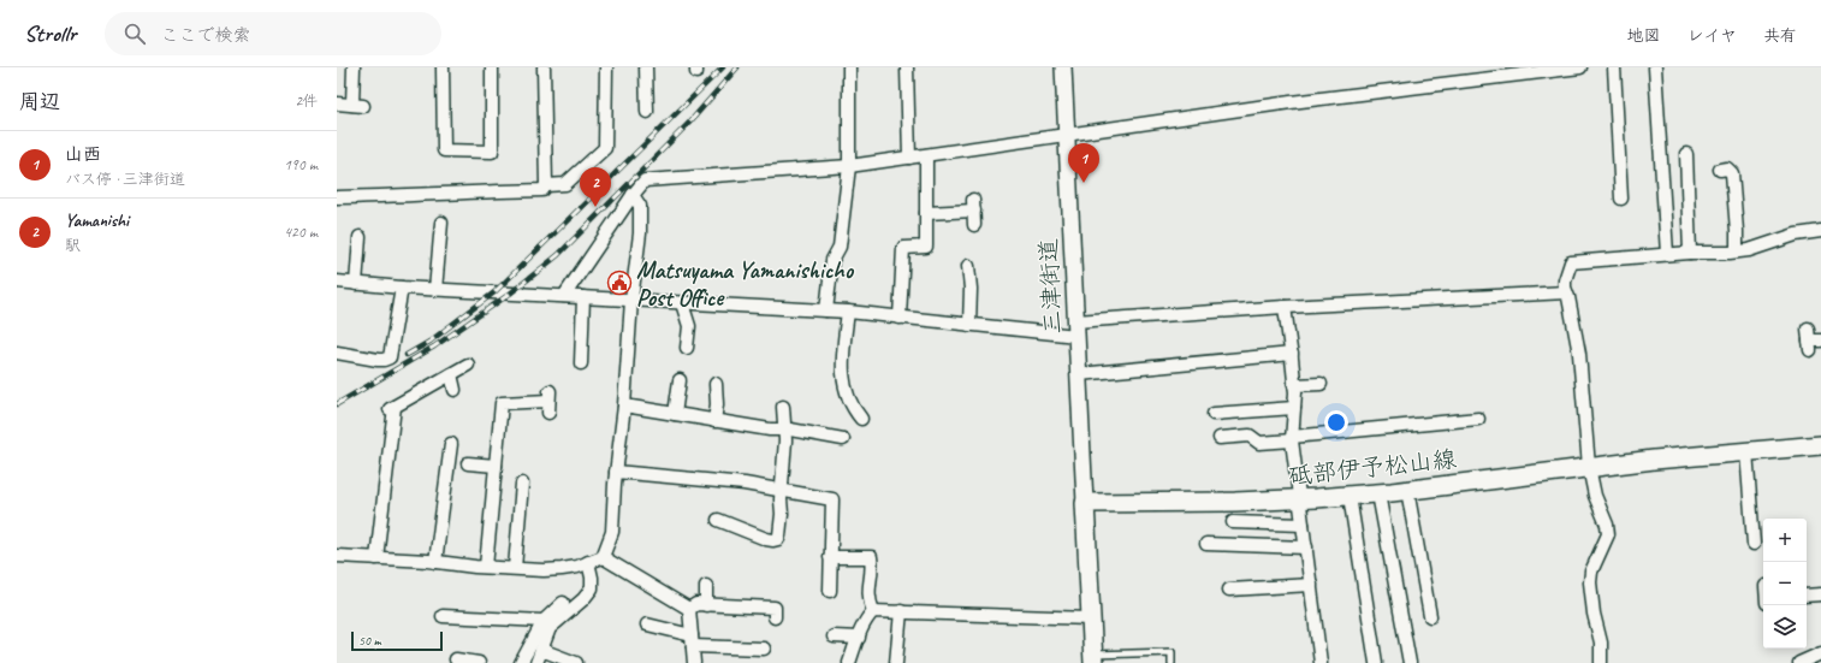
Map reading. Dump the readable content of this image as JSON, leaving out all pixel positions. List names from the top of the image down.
{
  "streets": {
    "main road": ["砥部伊予松山線"],
    "street": ["三津街道"]
  },
  "crossings": [
    ["三津街道", "砥部伊予松山線"]
  ],
  "places": {
    "public building": ["Matsuyama Yamanishicho Post Office"]
  },
  "scale_bar": "50 m",
  "page": {
    "header": "Strollr",
    "search": "ここで検索",
    "nav": ["地図", "レイヤ", "共有"],
    "heading": ["周辺", "2件"],
    "list": [
      {
        "mark": "1",
        "name": "山西",
        "note": "バス停 · 三津街道",
        "value": "190 m"
      },
      {
        "mark": "2",
        "name": "Yamanishi",
        "note": "駅",
        "value": "420 m"
      }
    ],
    "pins": ["1", "2"],
    "map_buttons": ["+", "−"],
    "scale": "50 m"
  }
}
